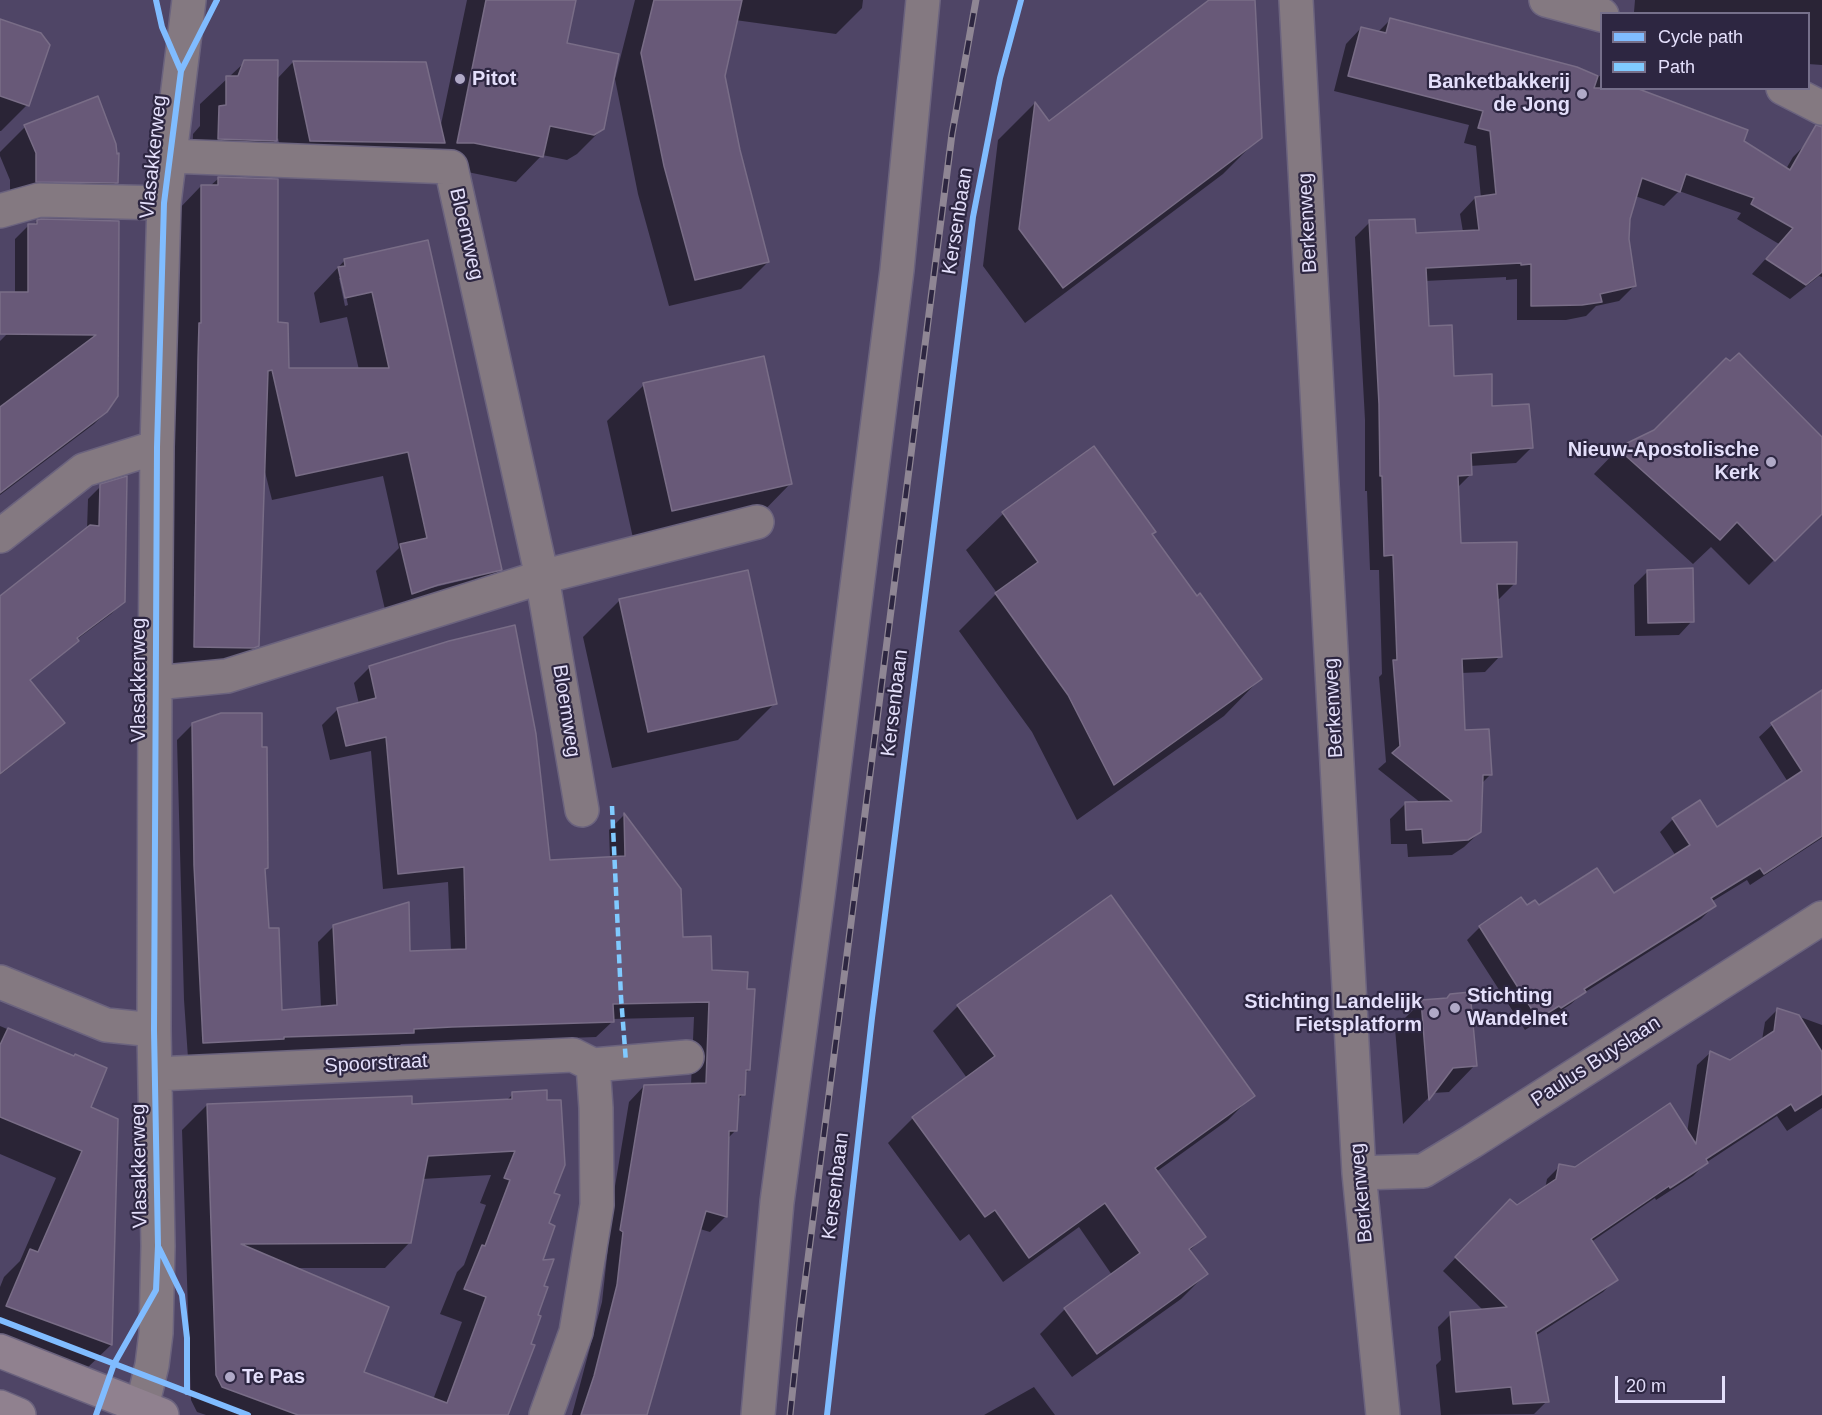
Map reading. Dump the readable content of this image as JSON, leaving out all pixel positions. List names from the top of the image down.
{
  "streets": {
    "street": [
      "Vlasakkerweg",
      "Berkenweg",
      "Bloemweg",
      "Paulus Buyslaan",
      "Spoorstraat"
    ],
    "cycle path": ["Kersenbaan"]
  },
  "crossings": [
    ["Vlasakkerweg", "Bloemweg"],
    ["Vlasakkerweg", "Spoorstraat"],
    ["Berkenweg", "Paulus Buyslaan"]
  ],
  "places": [
    "Pitot",
    "Banketbakkerij de Jong",
    "Nieuw-Apostolische Kerk",
    "Stichting Wandelnet",
    "Stichting Landelijk Fietsplatform",
    "Te Pas"
  ],
  "legend": ["Cycle path", "Path"],
  "scale_bar": "20 m"
}
